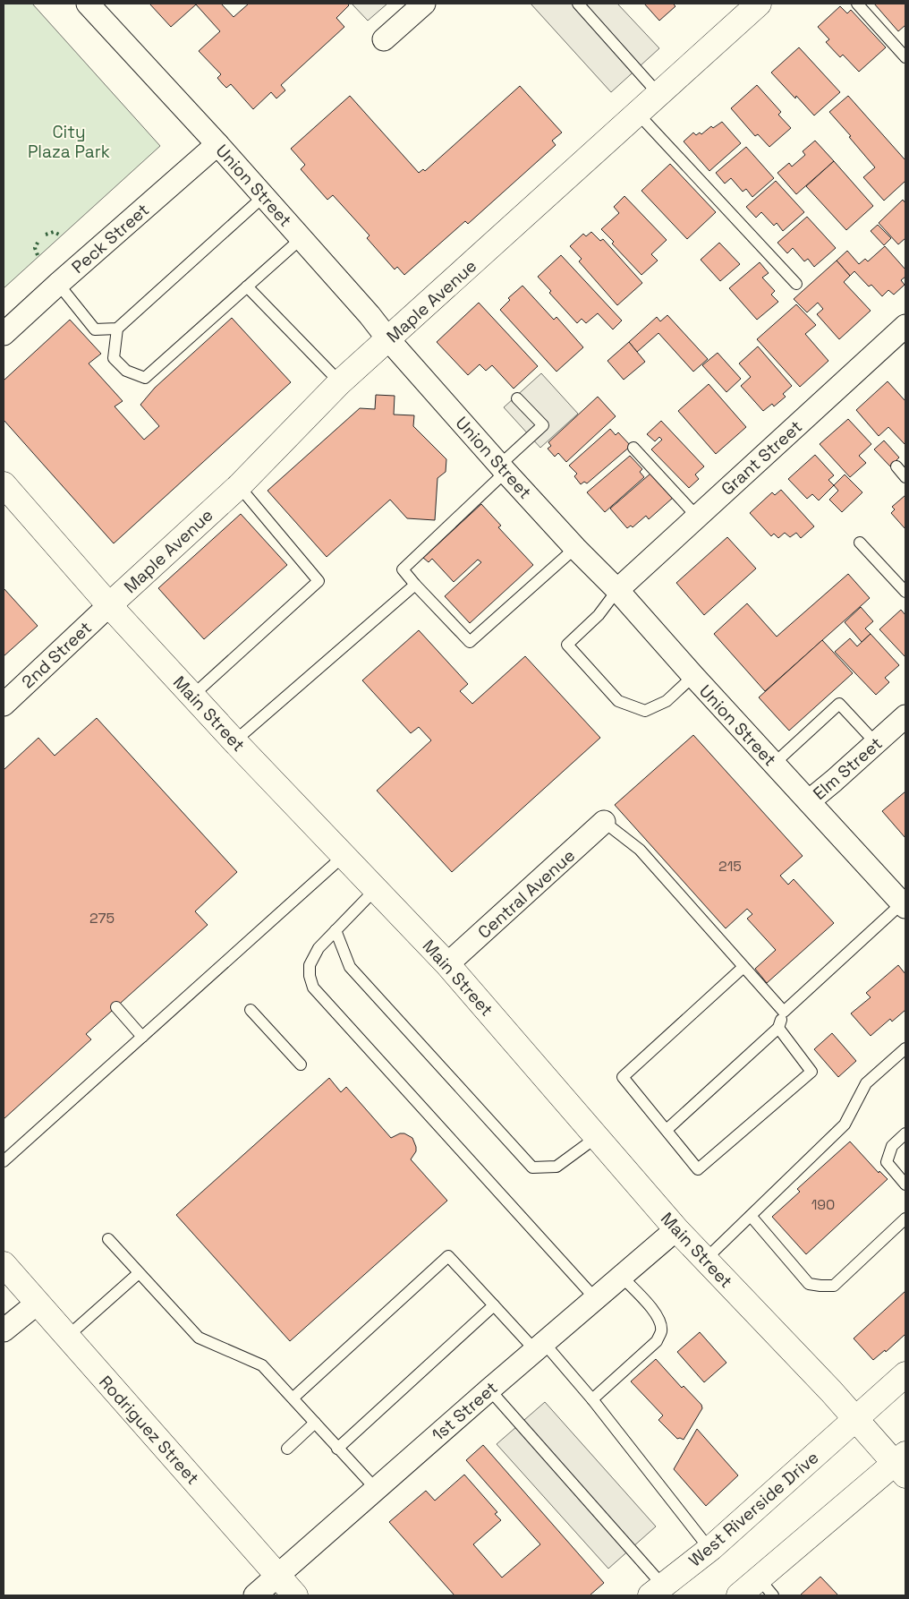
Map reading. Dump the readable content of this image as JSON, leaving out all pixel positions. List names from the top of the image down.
{
  "streets": {
    "main road": [
      "Maple Avenue",
      "Main Street",
      "Rodriguez Street",
      "West Riverside Drive"
    ],
    "street": [
      "Union Street",
      "Peck Street",
      "Grant Street",
      "2nd Street",
      "Elm Street",
      "Central Avenue",
      "1st Street"
    ]
  },
  "crossings": [
    ["Union Street", "Peck Street"],
    ["Union Street", "Maple Avenue"],
    ["Union Street", "Grant Street"],
    ["Union Street", "Elm Street"],
    ["Maple Avenue", "2nd Street"],
    ["Maple Avenue", "Main Street"],
    ["2nd Street", "Main Street"],
    ["Main Street", "Central Avenue"],
    ["Main Street", "1st Street"],
    ["Main Street", "West Riverside Drive"],
    ["1st Street", "Rodriguez Street"]
  ],
  "parks": ["City Plaza Park"],
  "house_numbers": ["215", "275", "190"]
}
